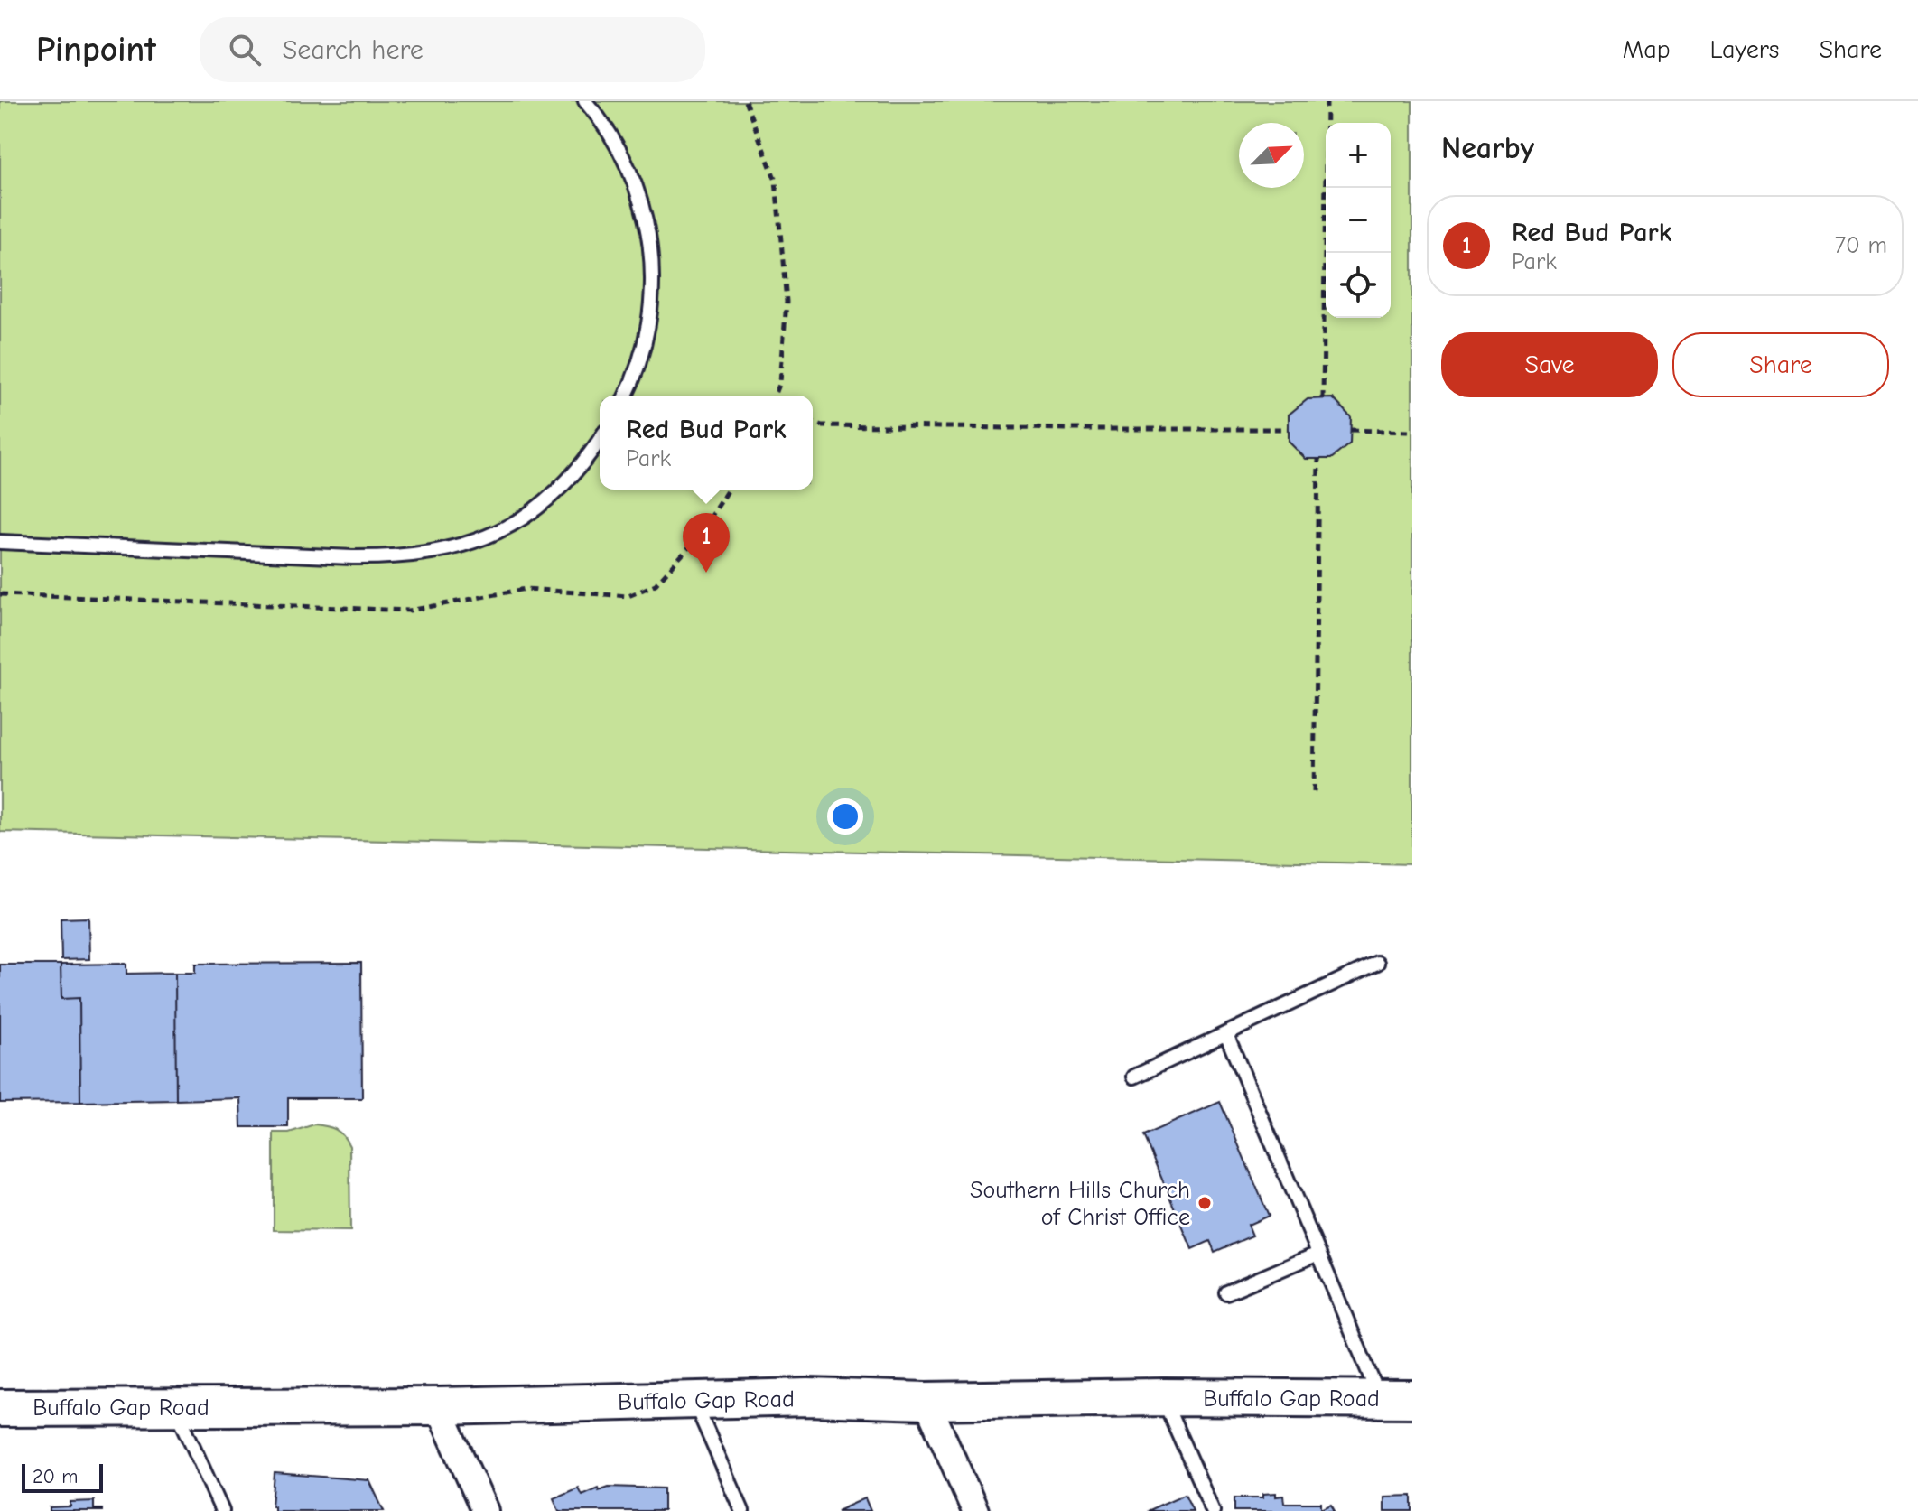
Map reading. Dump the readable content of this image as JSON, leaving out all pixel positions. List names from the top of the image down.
{
  "streets": {
    "main road": ["Buffalo Gap Road"]
  },
  "places": ["Southern Hills Church of Christ Office"],
  "scale_bar": "20 m",
  "north": "top right",
  "page": {
    "header": "Pinpoint",
    "search": "Search here",
    "nav": ["Map", "Layers", "Share"],
    "heading": "Nearby",
    "map_buttons": ["+", "−"],
    "list": [
      {
        "mark": "1",
        "name": "Red Bud Park",
        "note": "Park",
        "value": "70 m"
      }
    ],
    "buttons": ["Save", "Share"],
    "popup": ["Red Bud Park", "Park"],
    "pins": "1",
    "scale": "20 m"
  }
}
